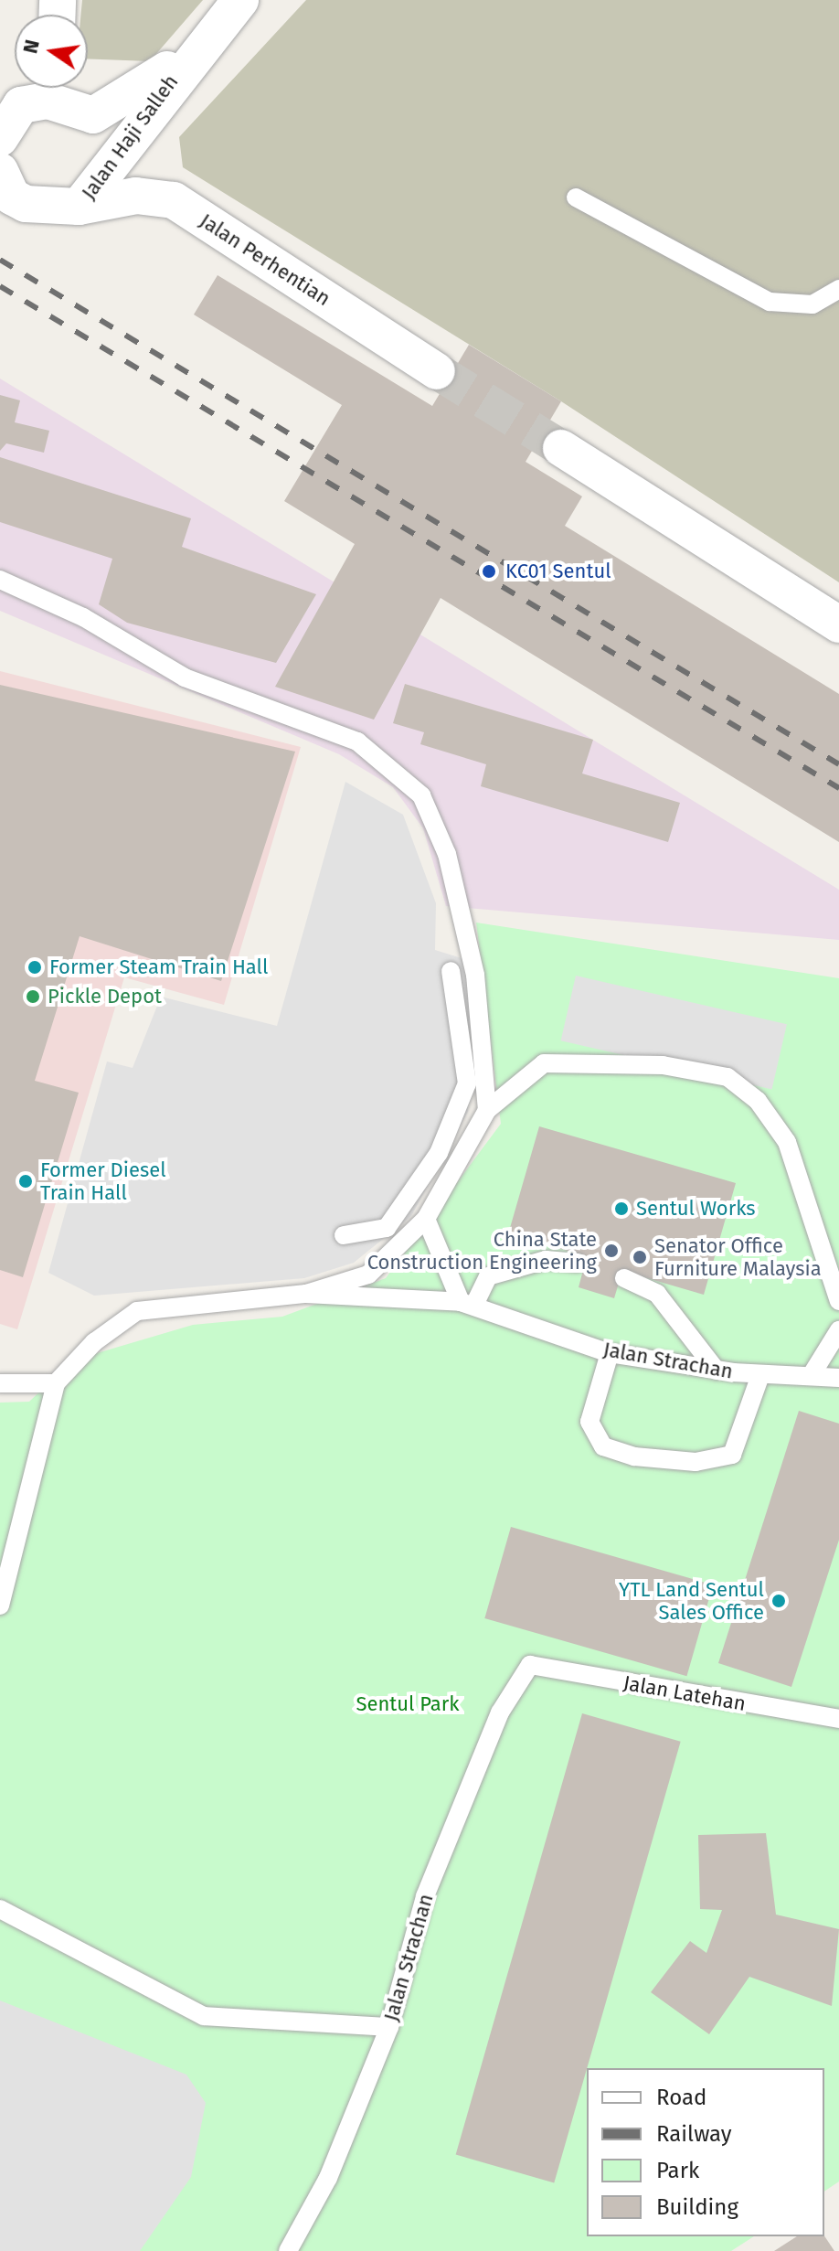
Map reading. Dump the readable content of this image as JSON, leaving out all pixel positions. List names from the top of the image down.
{
  "streets": {
    "street": ["Jalan Haji Salleh", "Jalan Perhentian"],
    "lane": ["Jalan Strachan", "Jalan Latehan"]
  },
  "crossings": [
    ["Jalan Haji Salleh", "Jalan Perhentian"],
    ["Jalan Strachan", "Jalan Latehan"]
  ],
  "parks": ["Sentul Park"],
  "places": [
    "KC01 Sentul",
    "Former Steam Train Hall",
    "Pickle Depot",
    "Former Diesel Train Hall",
    "Sentul Works",
    "China State Construction Engineering",
    "Senator Office Furniture Malaysia",
    "YTL Land Sentul Sales Office"
  ],
  "legend": [
    "Road",
    "Railway",
    "Park",
    "Building"
  ],
  "north": "left"
}
